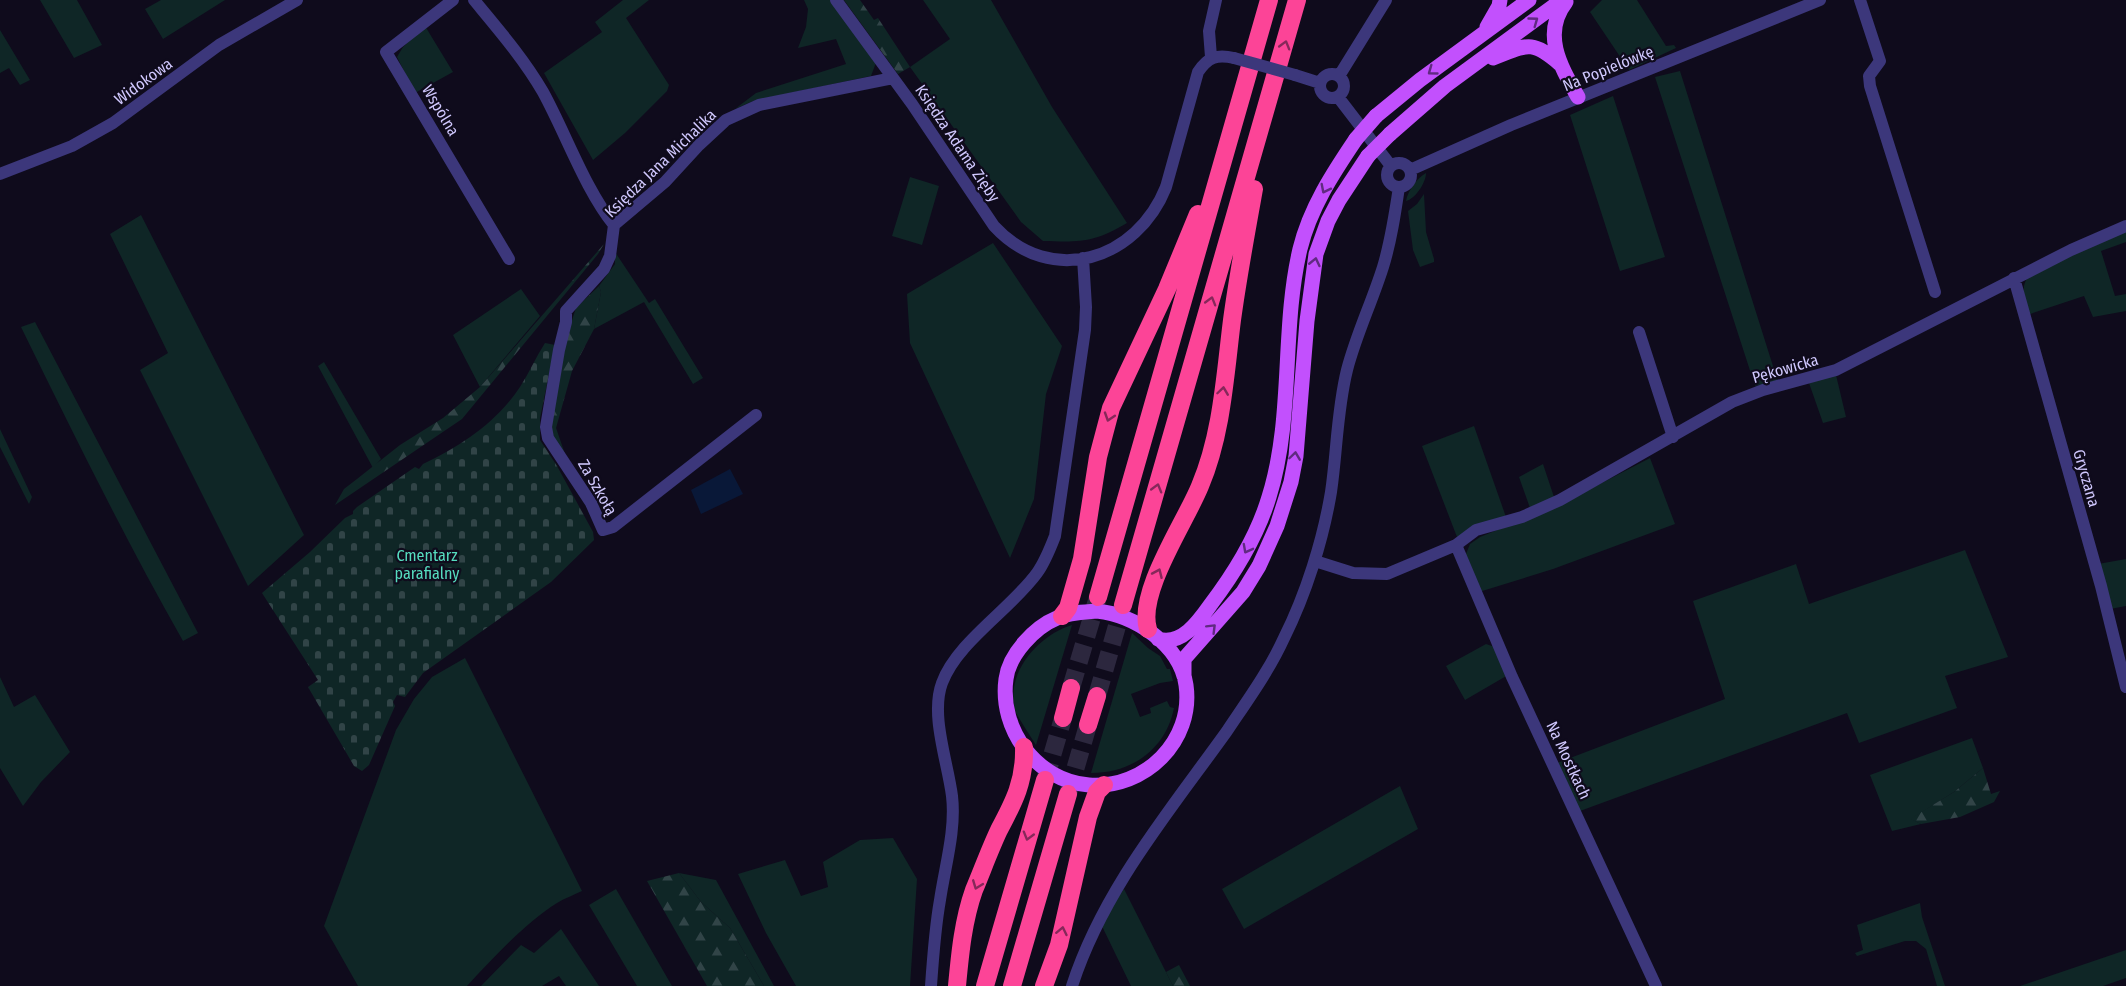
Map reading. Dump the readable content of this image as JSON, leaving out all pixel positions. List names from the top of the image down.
{
  "streets": {
    "street": [
      "Na Popielówkę",
      "Widokowa",
      "Wspólna",
      "Księdza Adama Zięby",
      "Księdza Jana Michalika",
      "Pękowicka",
      "Gryczana",
      "Za Szkołą",
      "Na Mostkach"
    ]
  },
  "crossings": [
    ["Księdza Adama Zięby", "Księdza Jana Michalika"],
    ["Księdza Jana Michalika", "Za Szkołą"],
    ["Pękowicka", "Gryczana"],
    ["Pękowicka", "Na Mostkach"]
  ],
  "parks": ["Cmentarz parafialny"]
}
